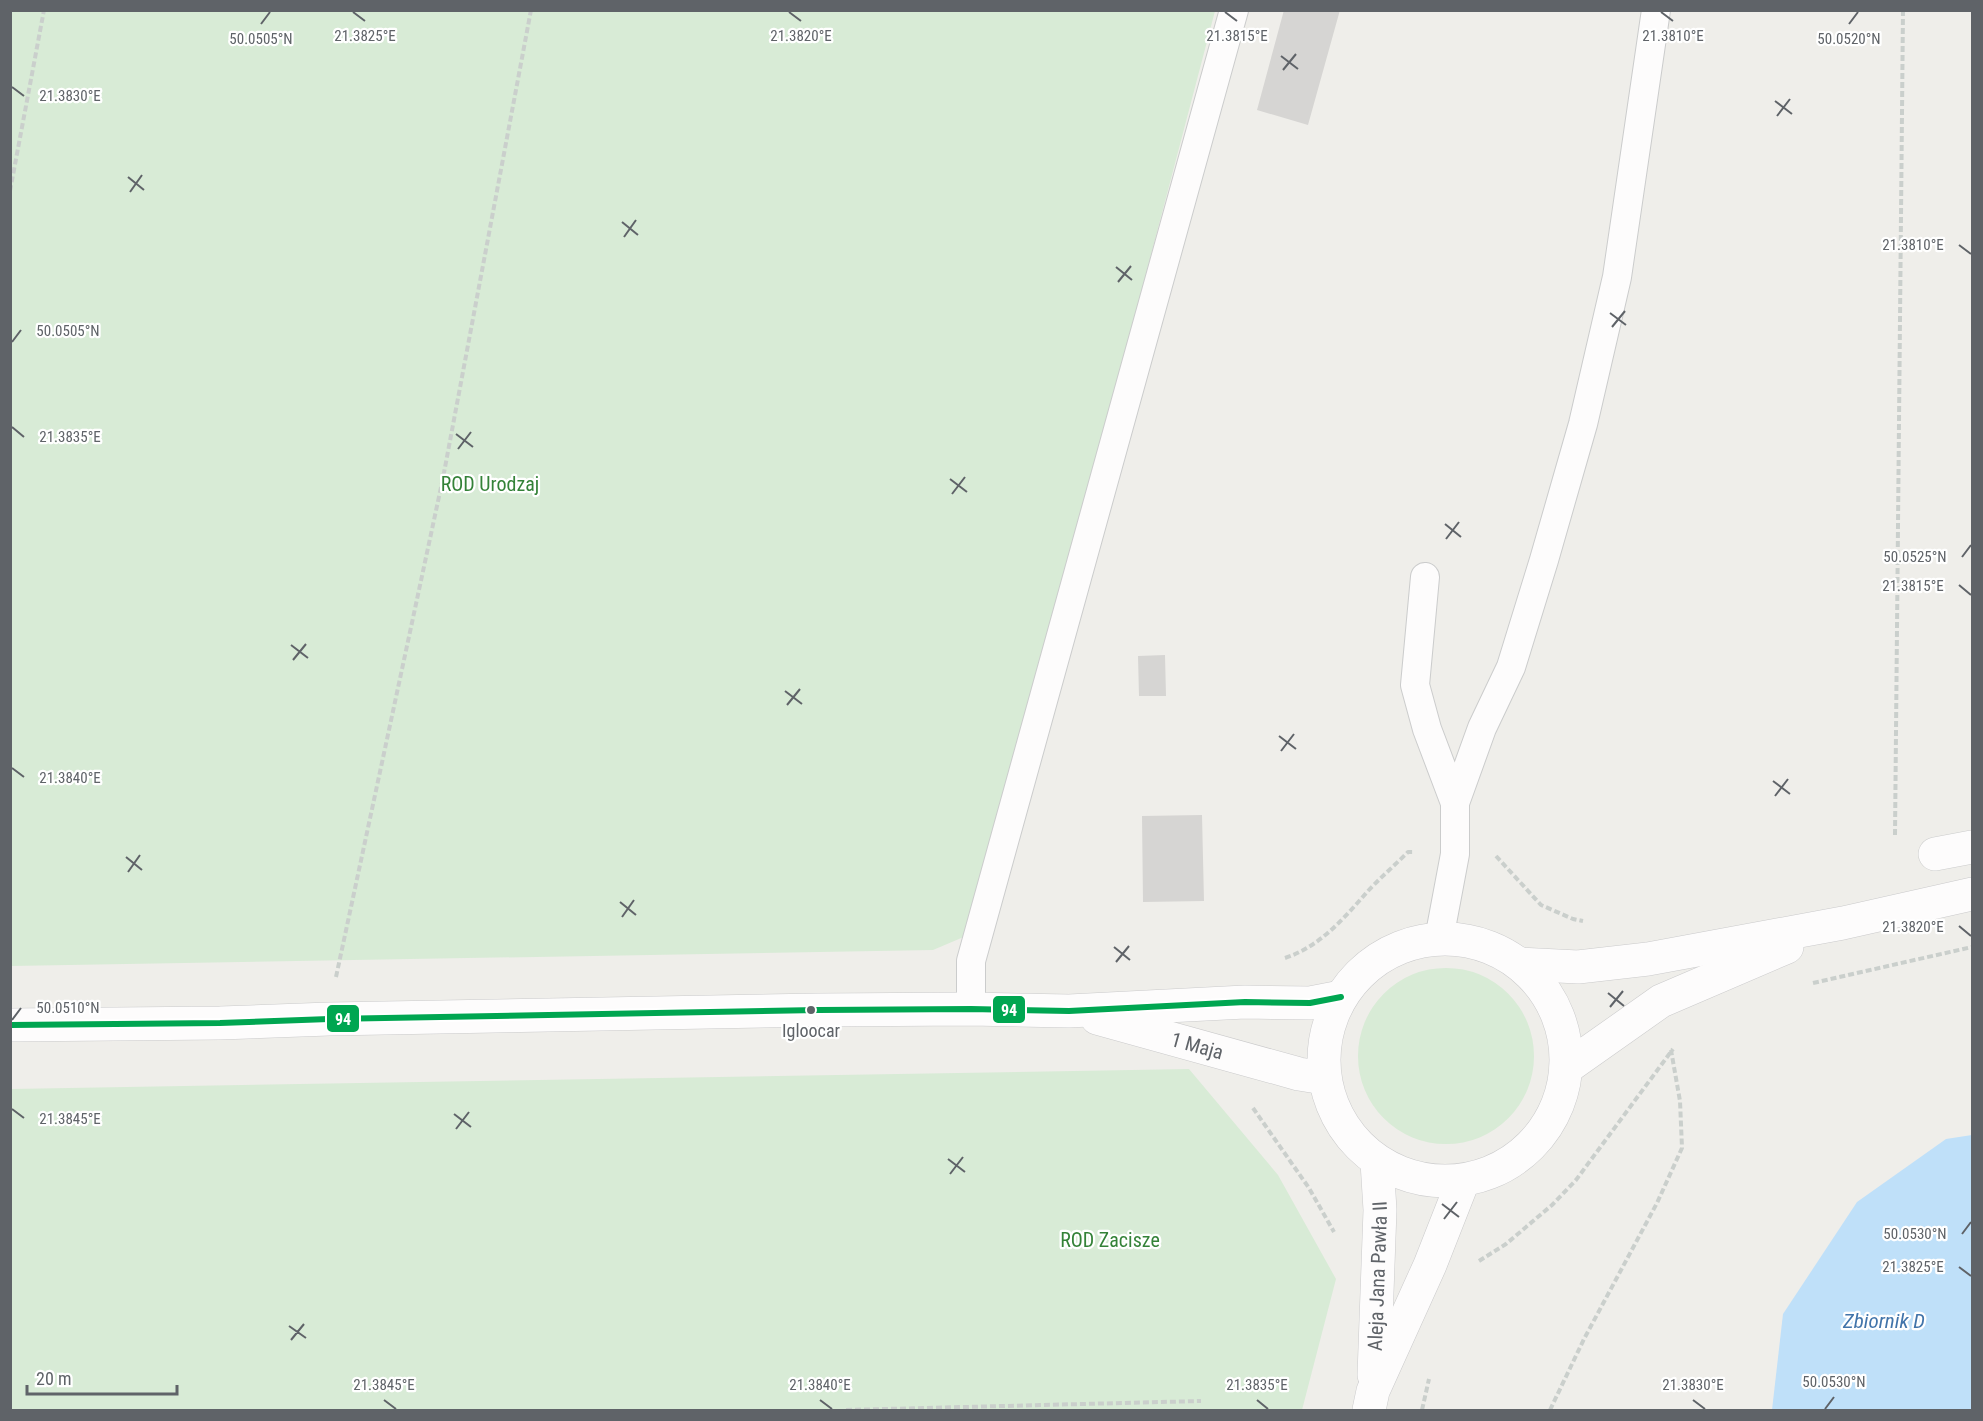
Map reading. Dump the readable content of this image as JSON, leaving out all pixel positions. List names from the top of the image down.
{
  "streets": {
    "street": ["1 Maja", "Aleja Jana Pawła II"]
  },
  "water": ["Zbiornik D"],
  "parks": ["ROD Urodzaj", "ROD Zacisze"],
  "places": ["Igloocar"],
  "lines": ["transit line 94"],
  "scale_bar": "20 m",
  "coordinates": [
    "21.3825°E",
    "21.3820°E",
    "21.3815°E",
    "21.3810°E",
    "50.0505°N",
    "50.0520°N",
    "21.3830°E",
    "21.3835°E",
    "50.0525°N",
    "21.3840°E",
    "50.0510°N",
    "21.3845°E",
    "50.0530°N"
  ]
}
